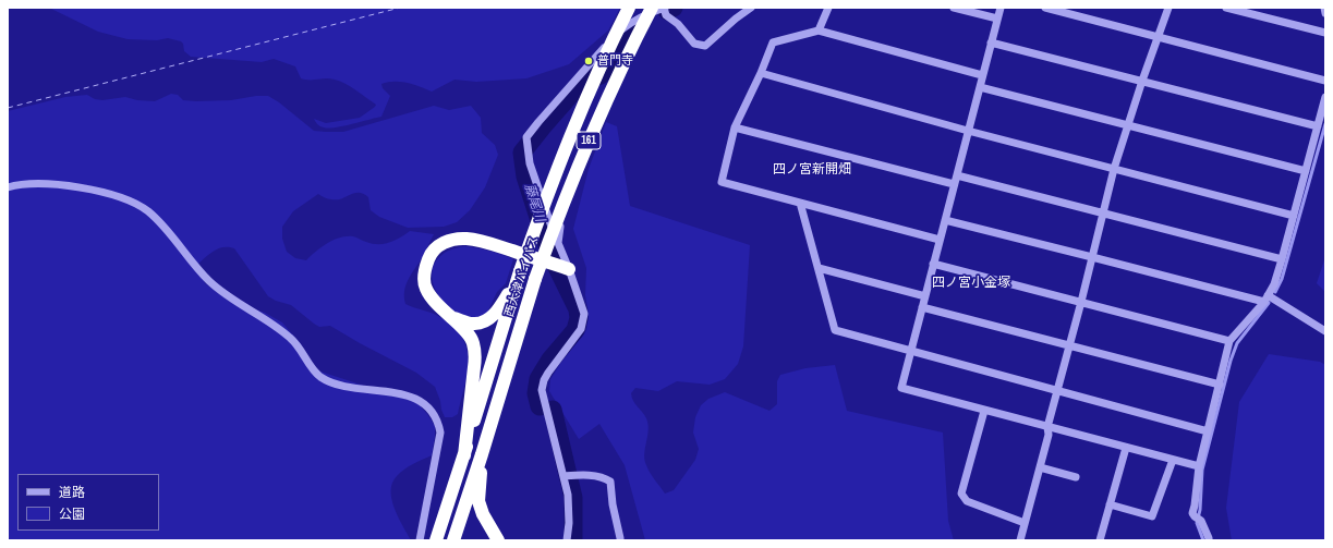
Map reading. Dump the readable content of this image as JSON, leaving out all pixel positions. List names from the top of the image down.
{
  "streets": {
    "highway": ["161", "西大津バイパス"]
  },
  "districts": ["四ノ宮新開畑", "四ノ宮小金塚"],
  "water": ["藤尾川"],
  "places": ["普門寺"],
  "legend": ["道路", "公園"]
}
